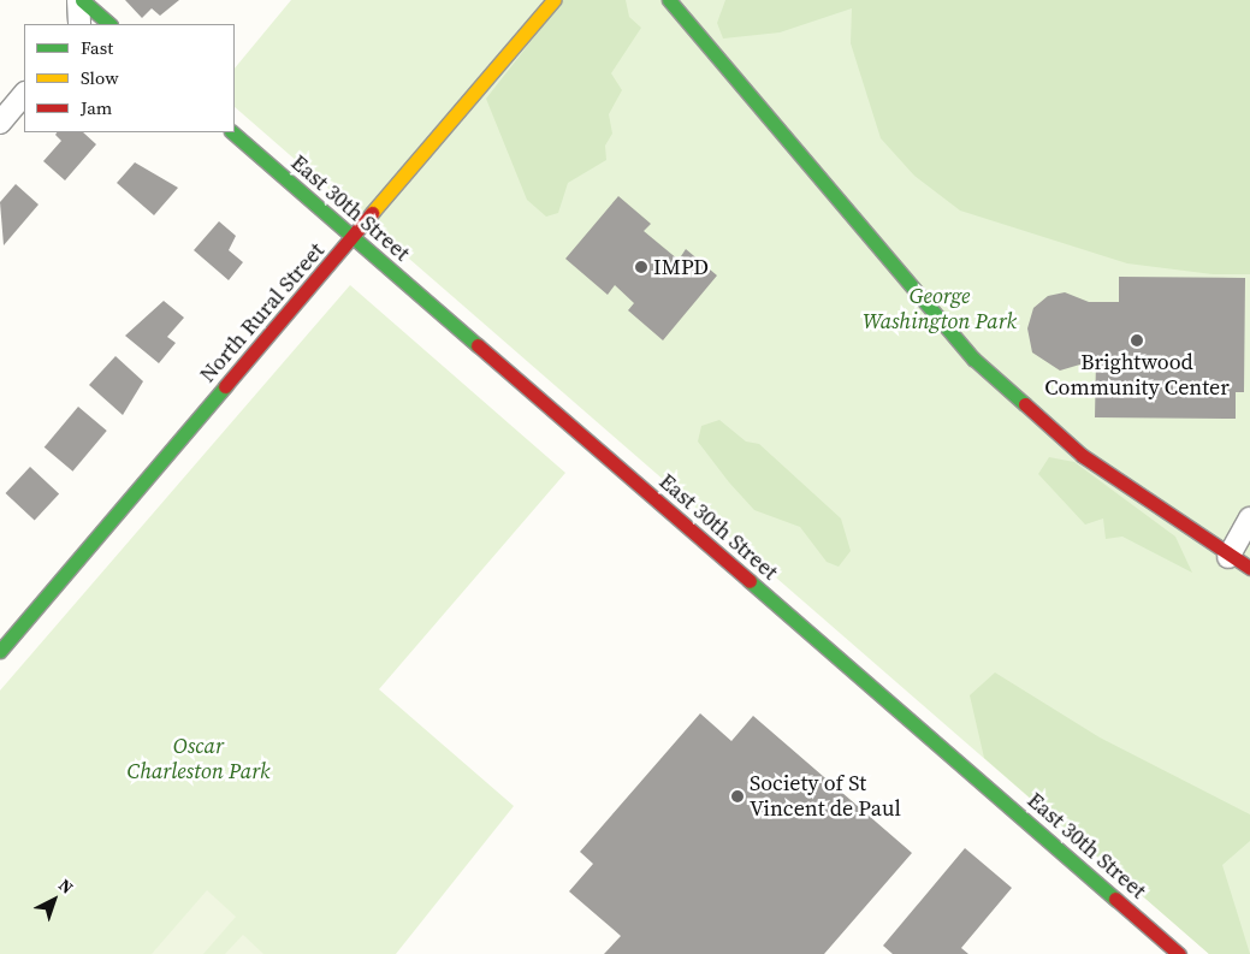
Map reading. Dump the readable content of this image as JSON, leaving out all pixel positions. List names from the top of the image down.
{
  "streets": {
    "street": ["East 30th Street", "North Rural Street"]
  },
  "crossings": [
    ["East 30th Street", "North Rural Street"]
  ],
  "parks": ["George Washington Park", "Oscar Charleston Park"],
  "places": ["IMPD", "Brightwood Community Center", "Society of St Vincent de Paul"],
  "legend": ["Fast", "Slow", "Jam"],
  "north": "top right"
}
